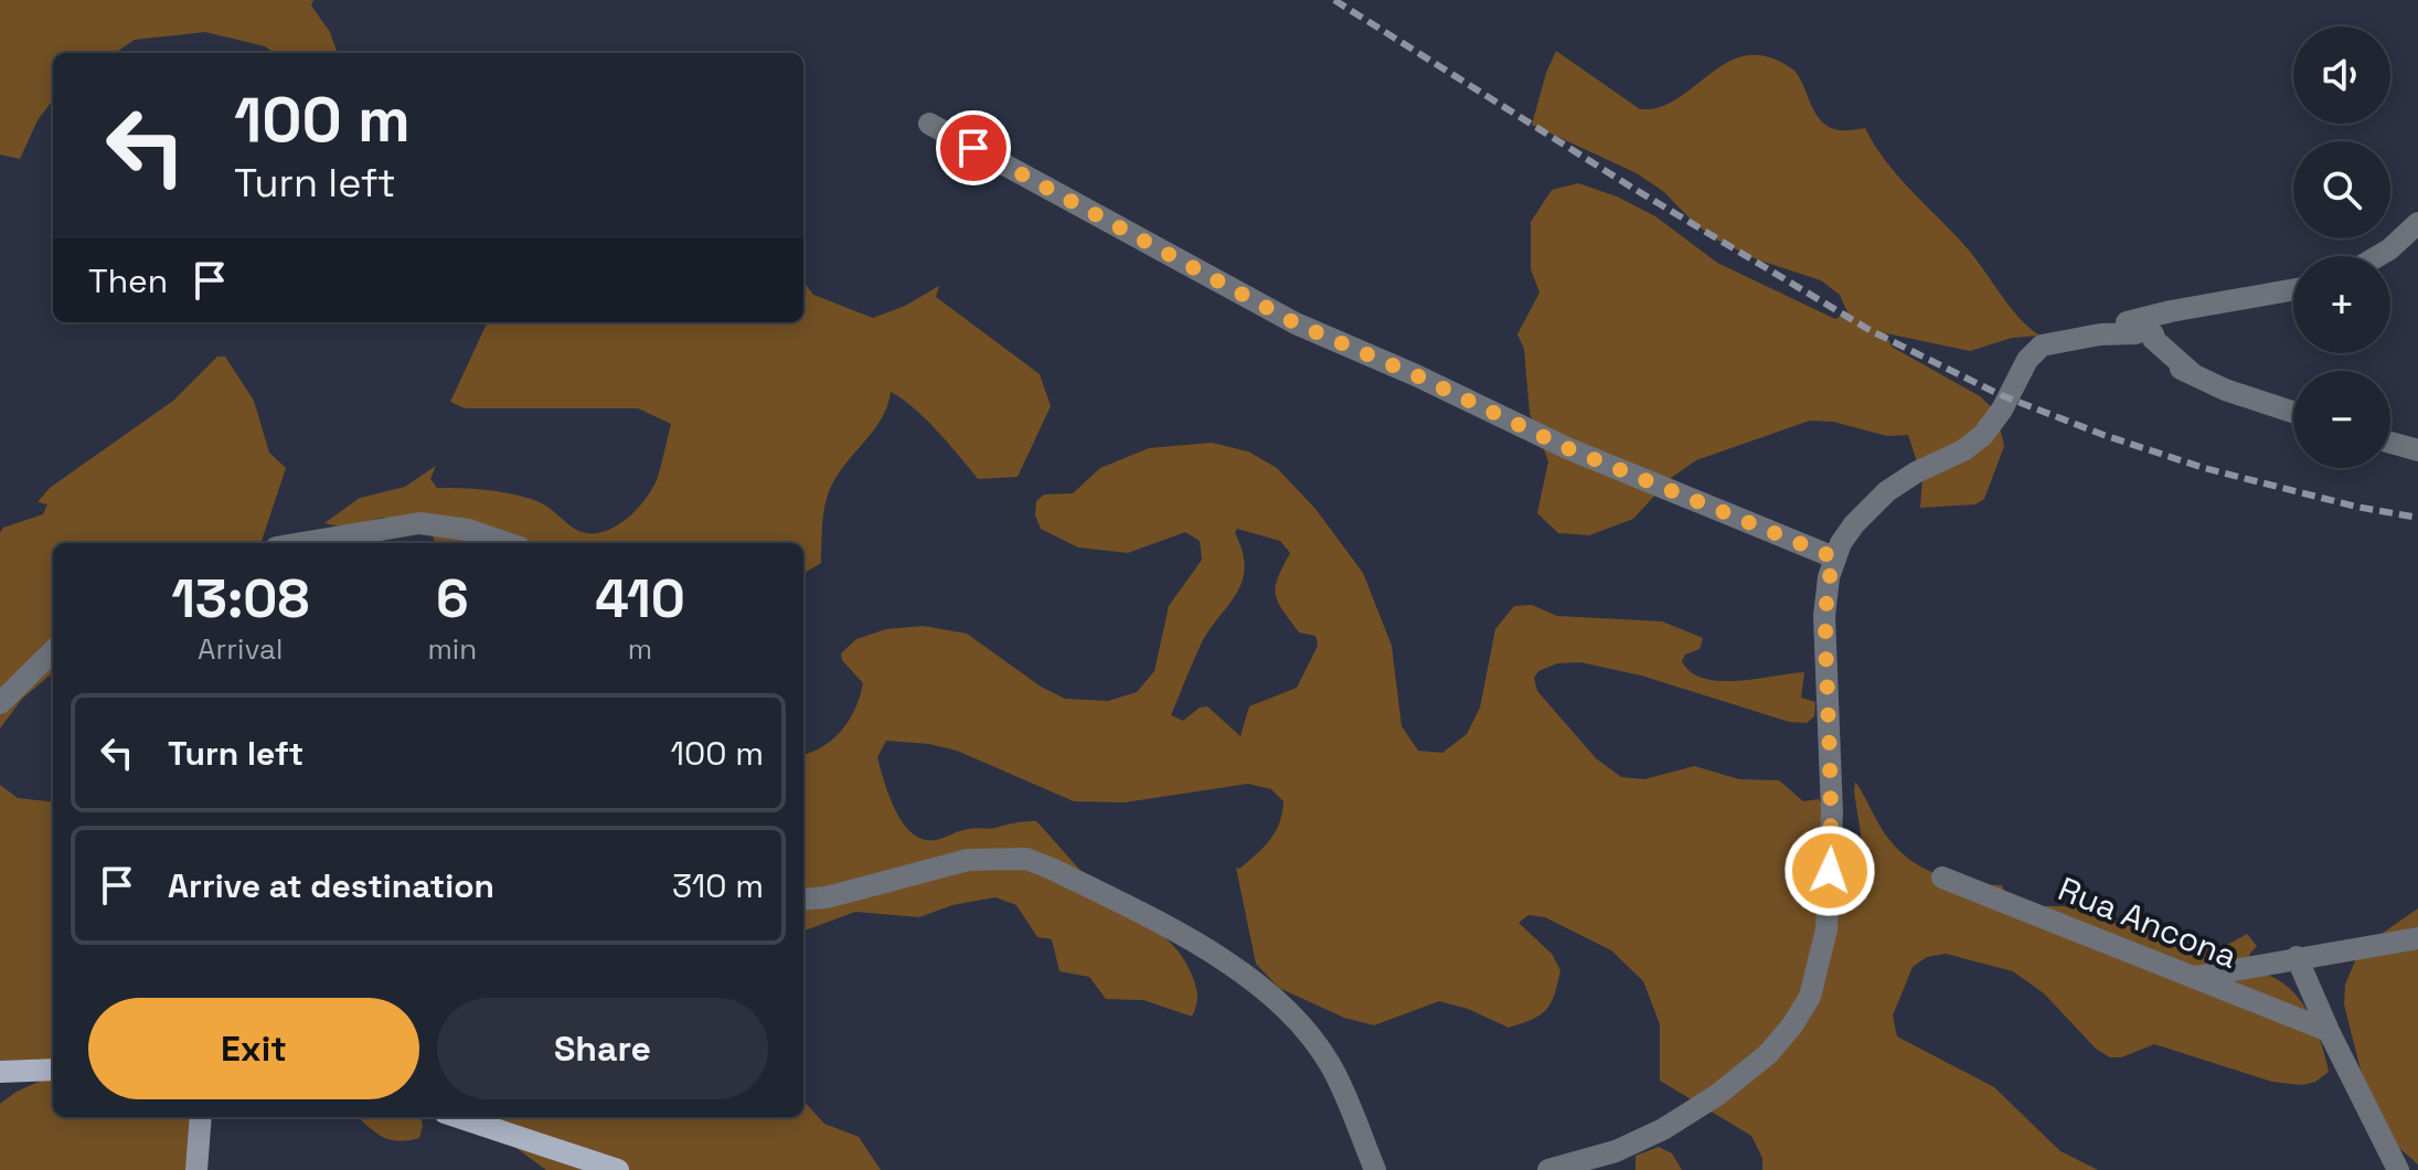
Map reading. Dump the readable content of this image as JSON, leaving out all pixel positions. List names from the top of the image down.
{
  "streets": {
    "street": ["Rua Ancona"]
  },
  "page": {
    "map_buttons": ["+", "−"],
    "turn": ["100 m", "Turn left"],
    "then": "Then",
    "eta": [
      "13:08",
      "Arrival",
      "6",
      "min",
      "410",
      "m"
    ],
    "list": [
      {
        "name": "Turn left",
        "value": "100 m"
      },
      {
        "name": "Arrive at destination",
        "value": "310 m"
      }
    ],
    "buttons": ["Exit", "Share"]
  }
}
